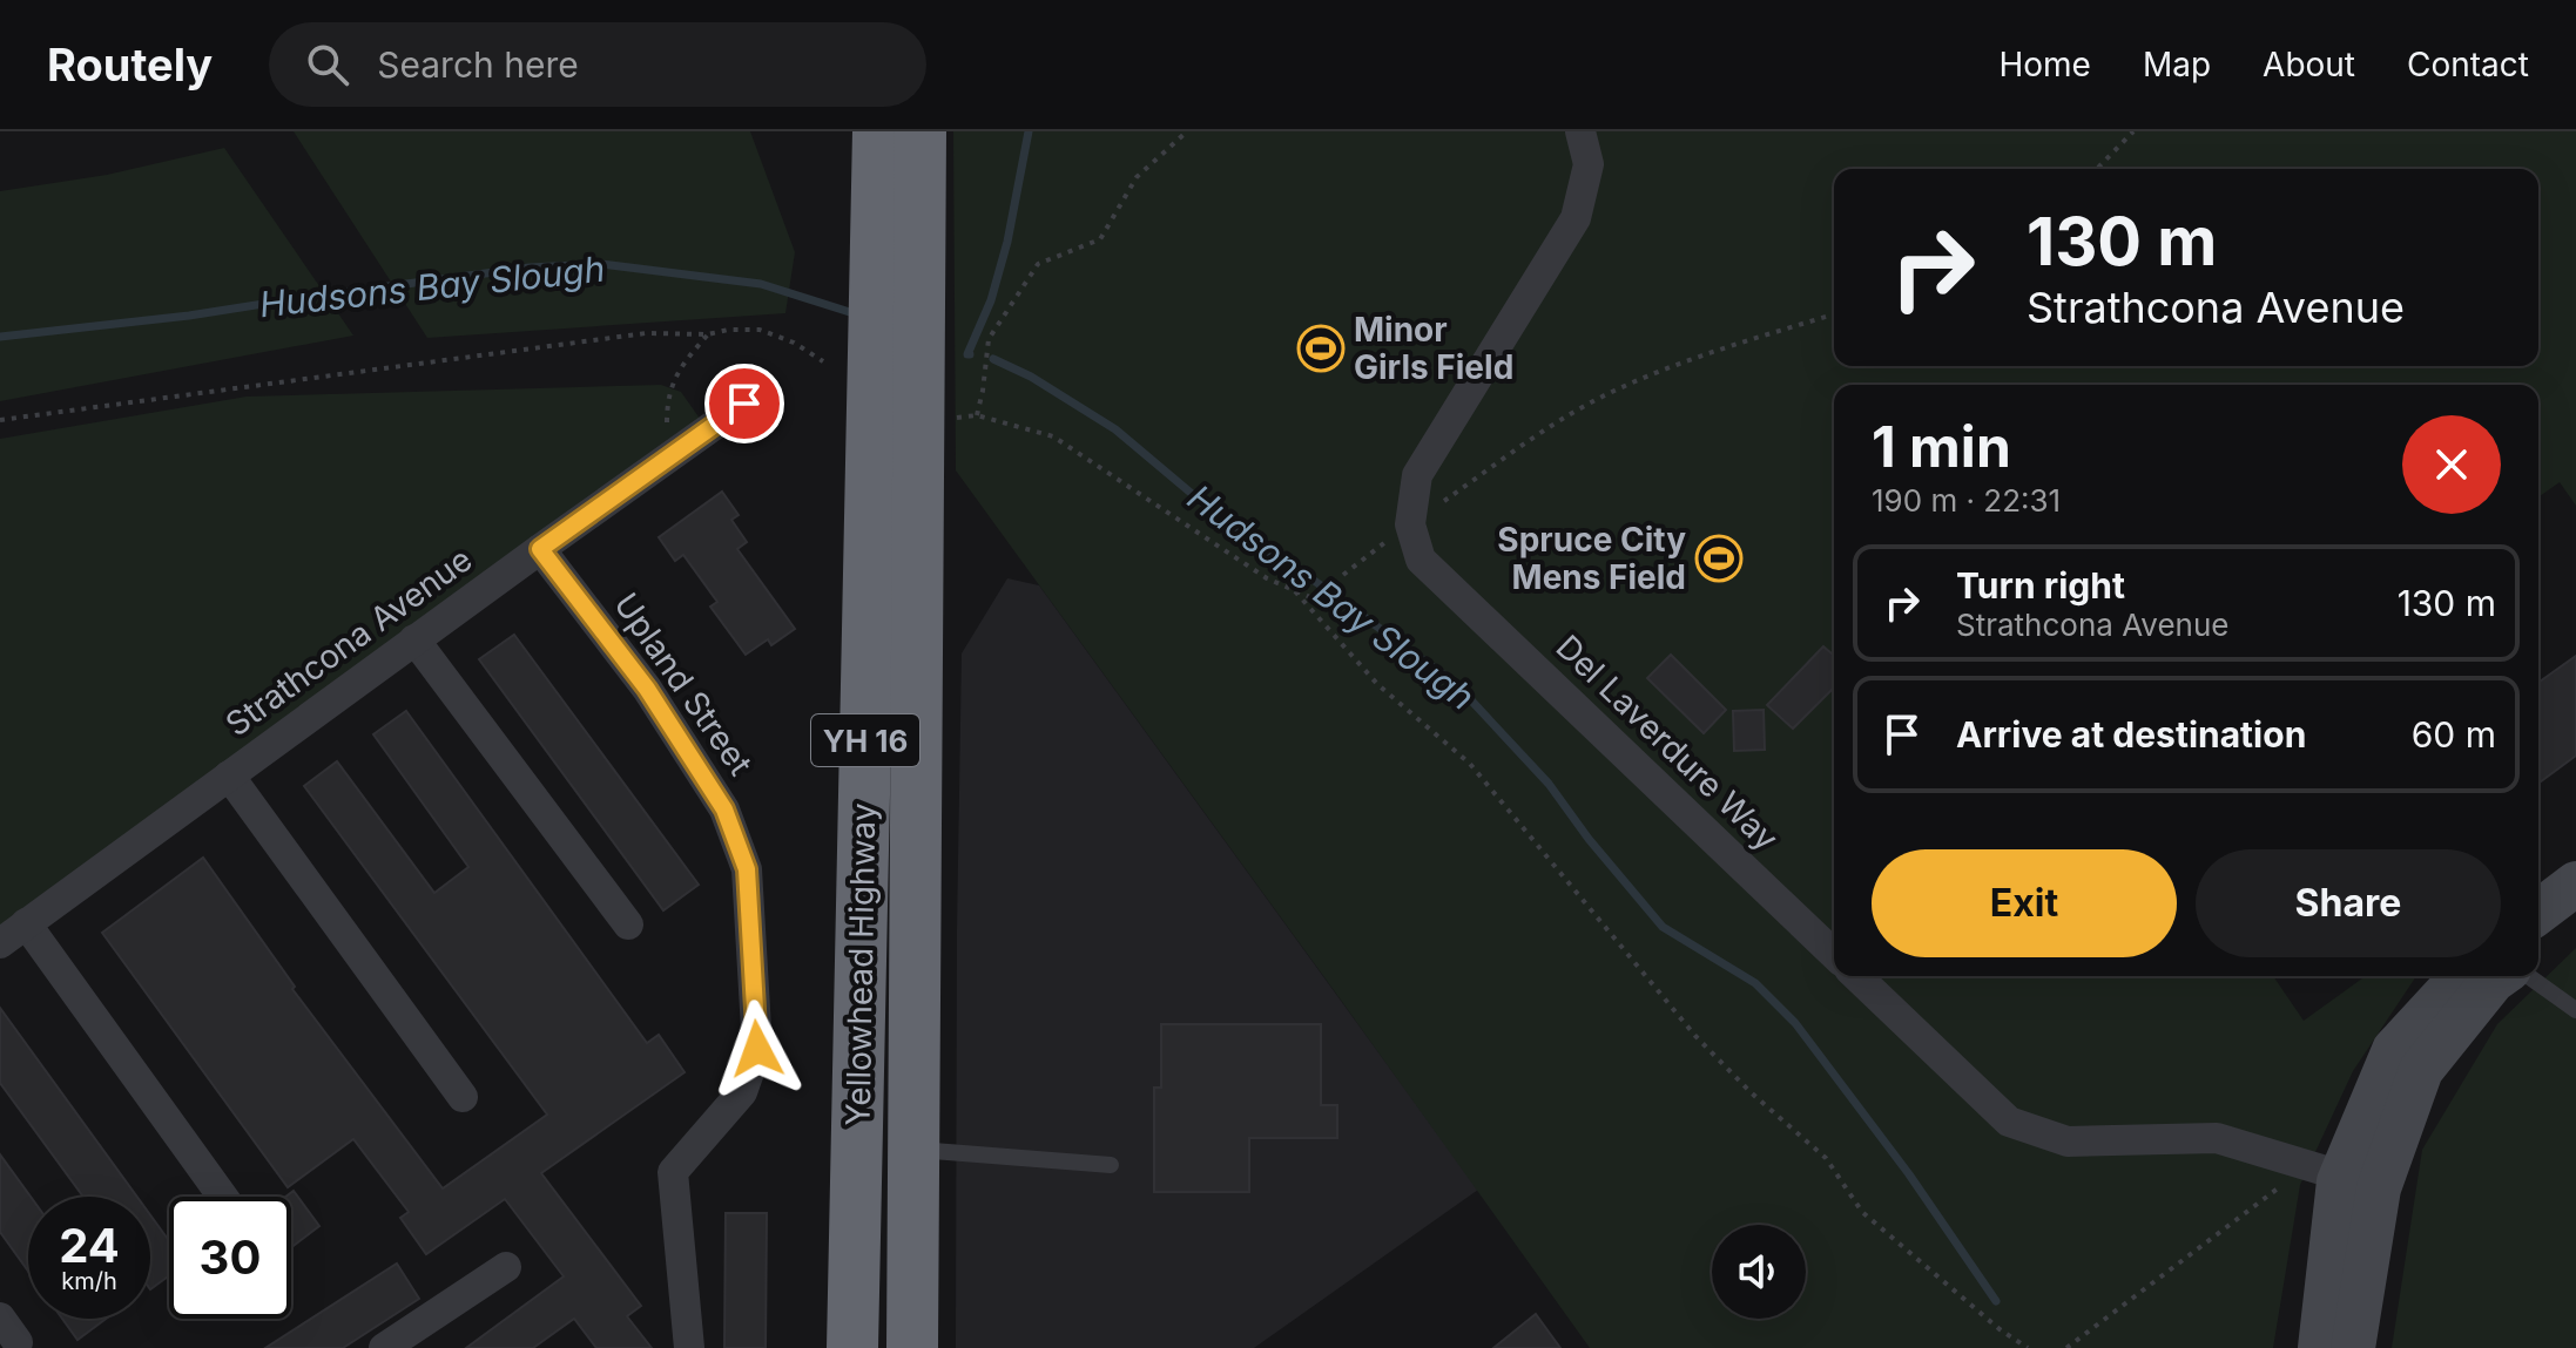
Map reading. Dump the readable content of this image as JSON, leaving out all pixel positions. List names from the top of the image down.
{
  "streets": {
    "highway": ["YH 16", "Yellowhead Highway"],
    "street": ["Strathcona Avenue", "Upland Street", "Del Laverdure Way"]
  },
  "crossings": [
    ["Strathcona Avenue", "Upland Street"]
  ],
  "water": ["Hudsons Bay Slough"],
  "places": {
    "sports": ["Minor Girls Field", "Spruce City Mens Field"]
  },
  "page": {
    "header": "Routely",
    "search": "Search here",
    "nav": [
      "Home",
      "Map",
      "About",
      "Contact"
    ],
    "turn": ["130 m", "Strathcona Avenue"],
    "heading": ["1 min", "190 m · 22:31"],
    "list": [
      {
        "name": "Turn right",
        "note": "Strathcona Avenue",
        "value": "130 m"
      },
      {
        "name": "Arrive at destination",
        "value": "60 m"
      }
    ],
    "buttons": ["Exit", "Share"],
    "speed": "24 km/h",
    "limit": "30"
  }
}
